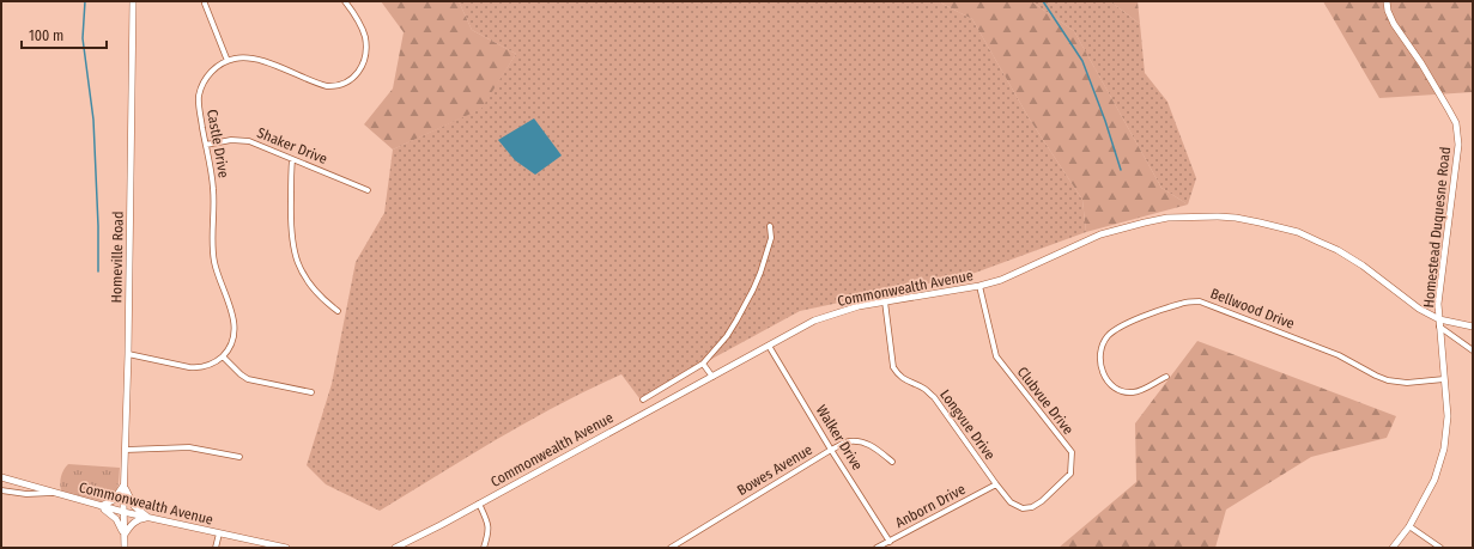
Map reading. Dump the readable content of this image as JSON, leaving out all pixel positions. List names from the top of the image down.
{
  "streets": {
    "street": [
      "Castle Drive",
      "Shaker Drive",
      "Homestead Duquesne Road",
      "Homeville Road",
      "Commonwealth Avenue",
      "Bellwood Drive",
      "Clubvue Drive",
      "Longvue Drive",
      "Walker Drive",
      "Bowes Avenue",
      "Anborn Drive"
    ]
  },
  "crossings": [
    ["Castle Drive", "Shaker Drive"],
    ["Homestead Duquesne Road", "Commonwealth Avenue"],
    ["Homestead Duquesne Road", "Bellwood Drive"],
    ["Homeville Road", "Commonwealth Avenue"],
    ["Commonwealth Avenue", "Clubvue Drive"],
    ["Commonwealth Avenue", "Longvue Drive"],
    ["Commonwealth Avenue", "Walker Drive"],
    ["Clubvue Drive", "Longvue Drive"],
    ["Longvue Drive", "Anborn Drive"],
    ["Walker Drive", "Bowes Avenue"],
    ["Walker Drive", "Anborn Drive"]
  ],
  "scale_bar": "100 m"
}
